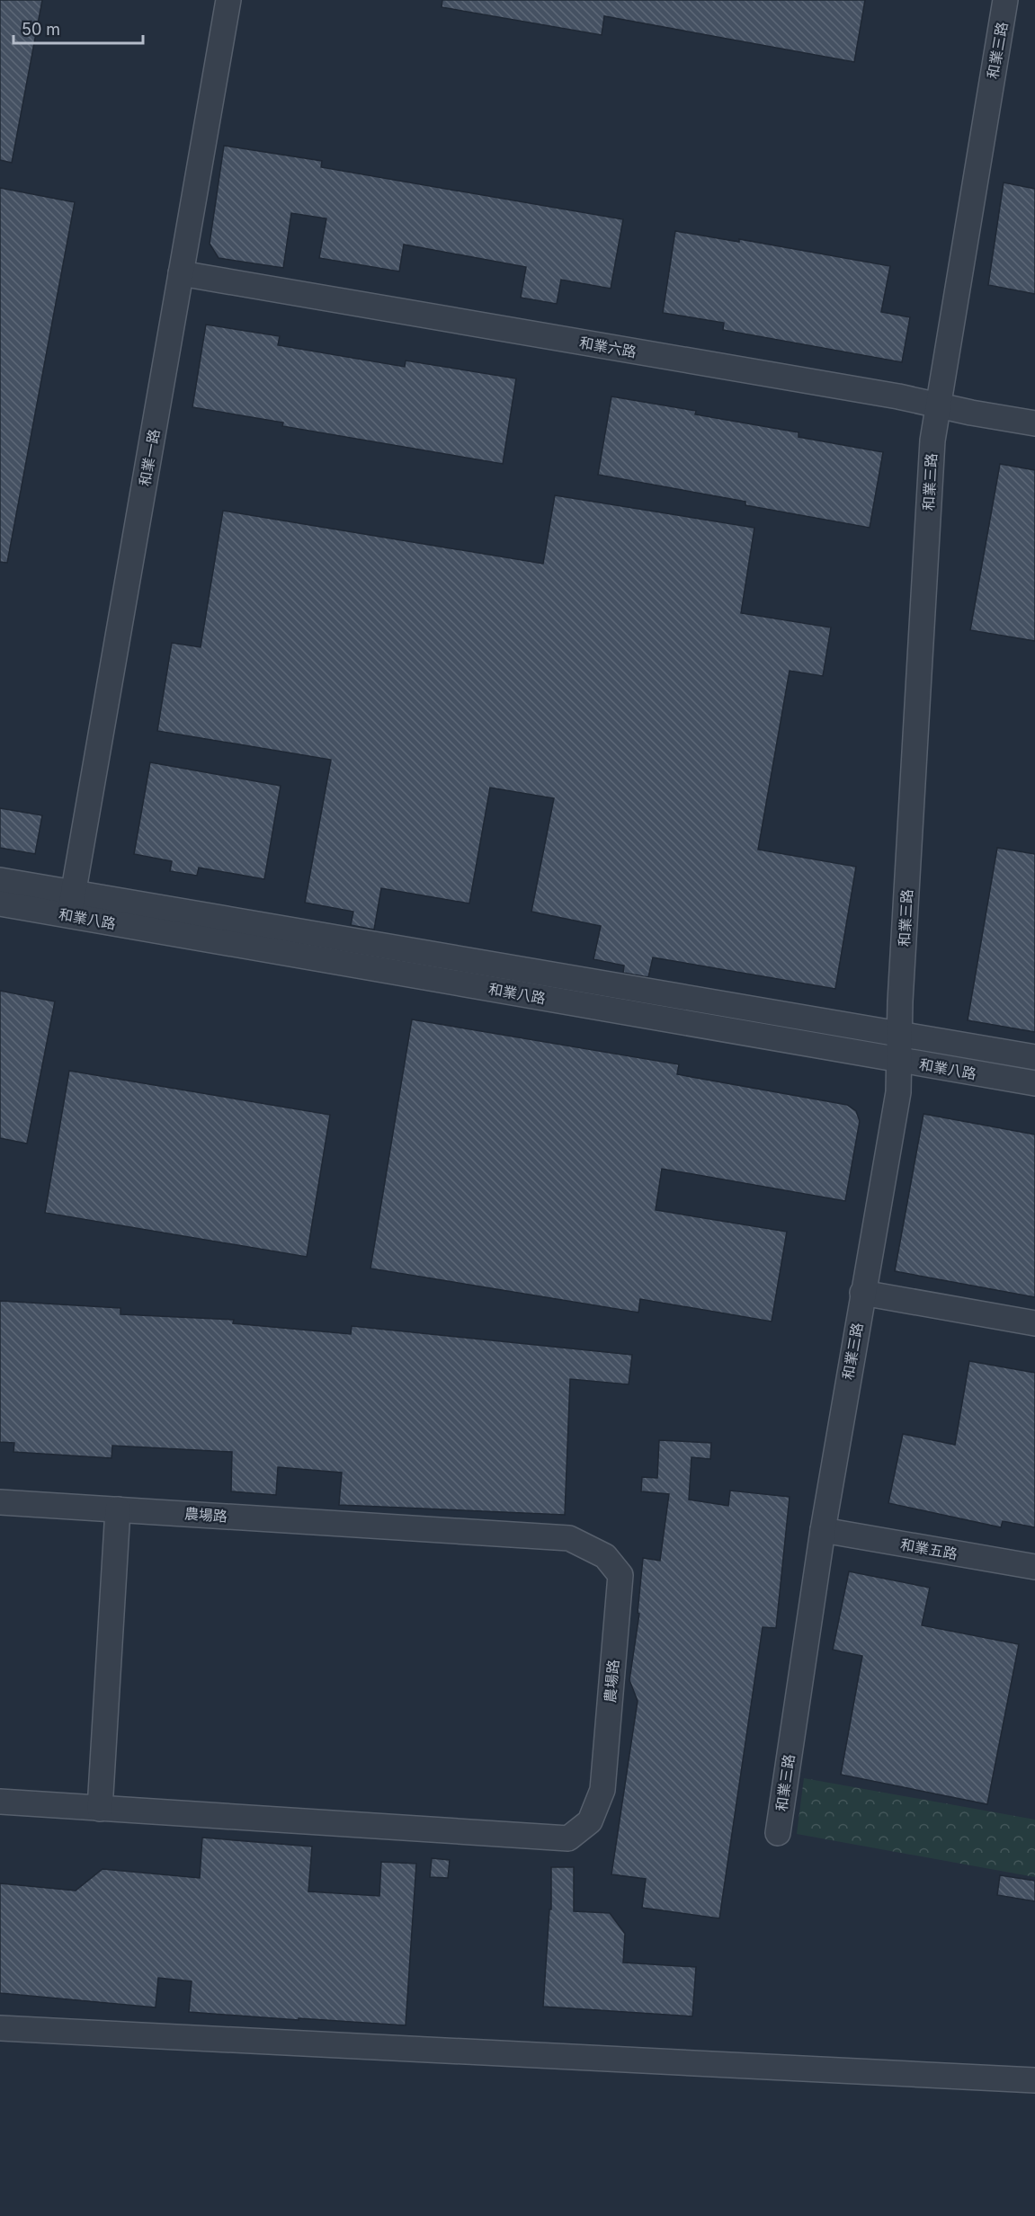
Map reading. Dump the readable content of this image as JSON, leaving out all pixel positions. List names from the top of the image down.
{
  "streets": {
    "street": [
      "和業三路",
      "和業六路",
      "和業一路",
      "和業八路",
      "農場路",
      "和業五路"
    ]
  },
  "crossings": [
    ["和業三路", "和業六路"],
    ["和業三路", "和業八路"],
    ["和業三路", "和業五路"],
    ["和業六路", "和業一路"],
    ["和業一路", "和業八路"]
  ],
  "scale_bar": "50 m"
}
